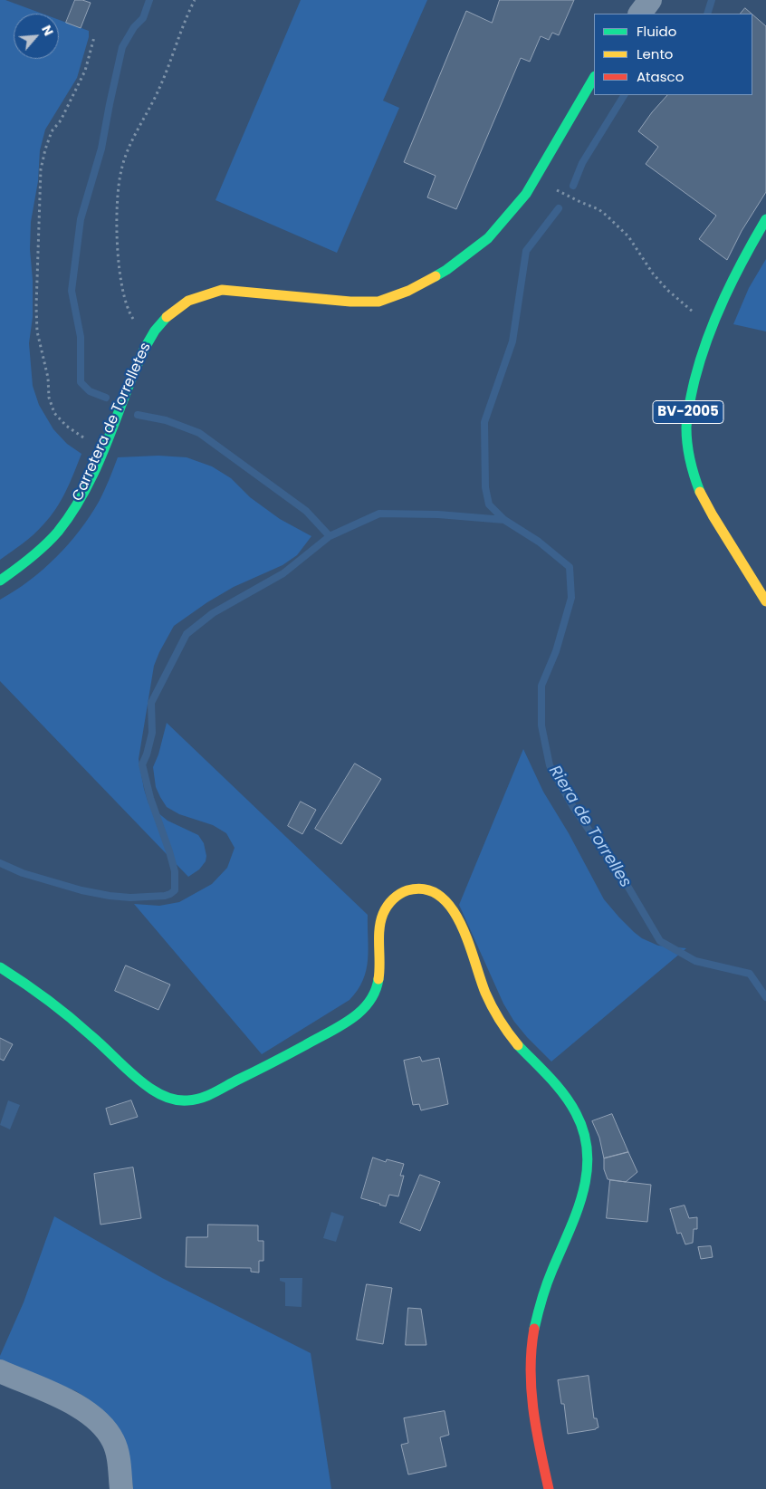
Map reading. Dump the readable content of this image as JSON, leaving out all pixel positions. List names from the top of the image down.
{
  "streets": {
    "street": ["BV-2005", "Carretera de Torrelletes"]
  },
  "water": ["Riera de Torrelles"],
  "legend": ["Fluido", "Lento", "Atasco"],
  "north": "top right"
}
